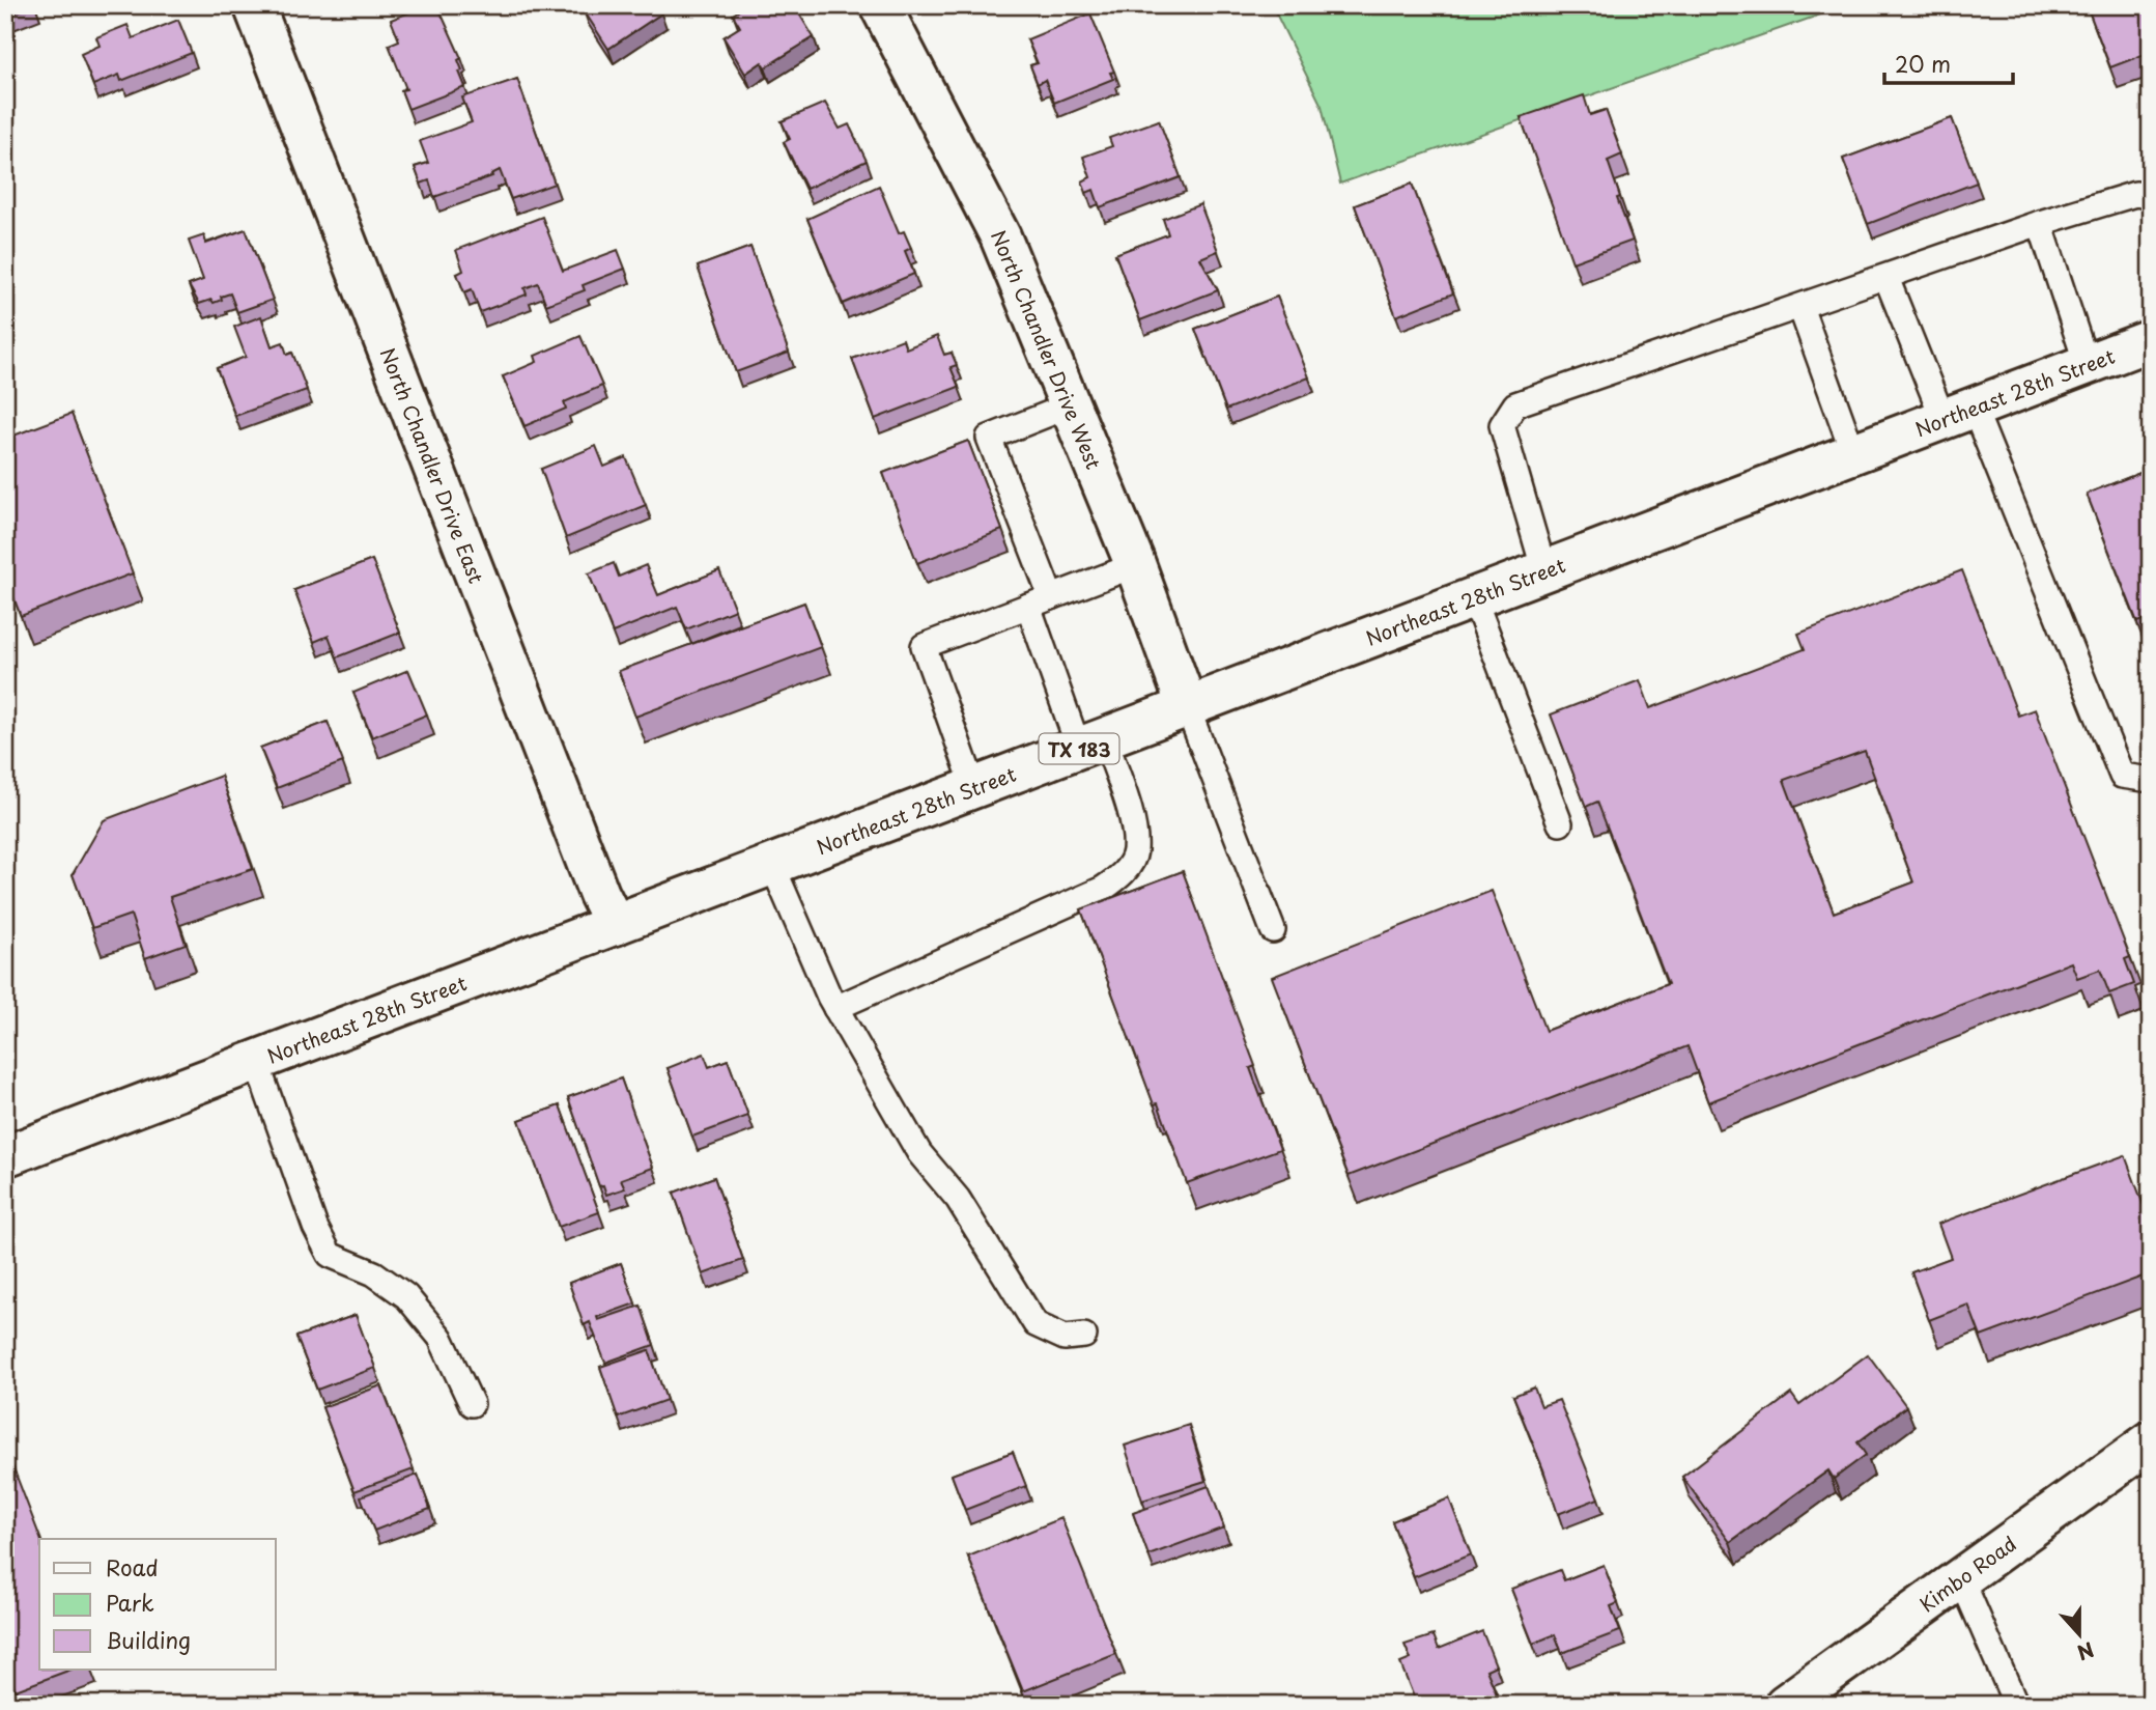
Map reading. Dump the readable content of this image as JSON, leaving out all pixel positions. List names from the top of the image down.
{
  "streets": {
    "main road": [
      "North Chandler Drive West",
      "Northeast 28th Street",
      "North Chandler Drive East",
      "TX 183",
      "Kimbo Road"
    ]
  },
  "crossings": [
    ["North Chandler Drive West", "Northeast 28th Street"],
    ["Northeast 28th Street", "North Chandler Drive East"]
  ],
  "legend": ["Road", "Park", "Building"],
  "scale_bar": "20 m",
  "north": "bottom"
}
